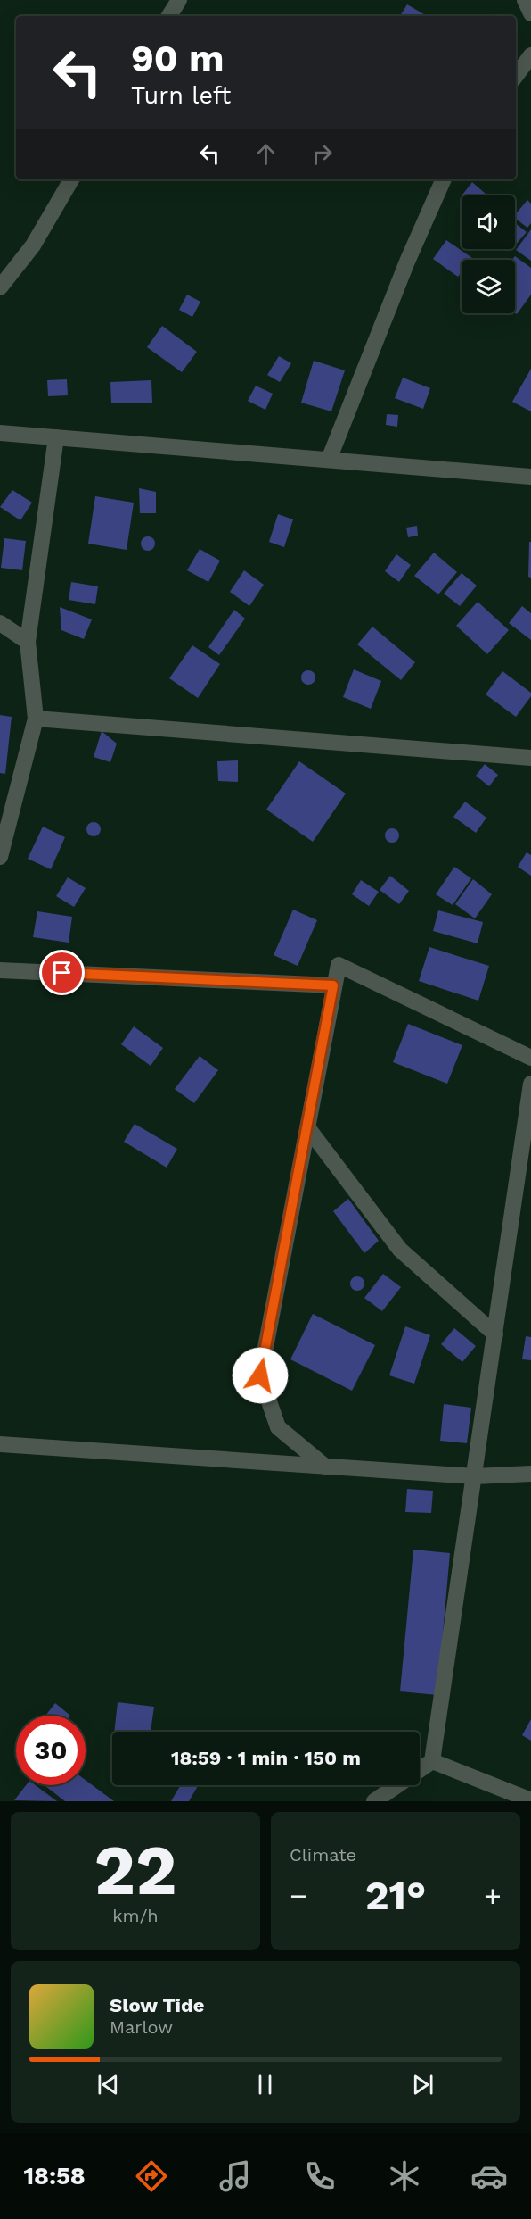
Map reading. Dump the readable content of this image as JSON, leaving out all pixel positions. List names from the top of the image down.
{
  "page": {
    "turn": ["90 m", "Turn left"],
    "limit": "30",
    "trip": "18:59 · 1 min · 150 m",
    "tile": [
      ["22", "km/h"],
      "Climate"
    ],
    "heat": ["−", "21°", "+"],
    "song": ["Slow Tide", "Marlow"],
    "tabs": "18:58"
  }
}
